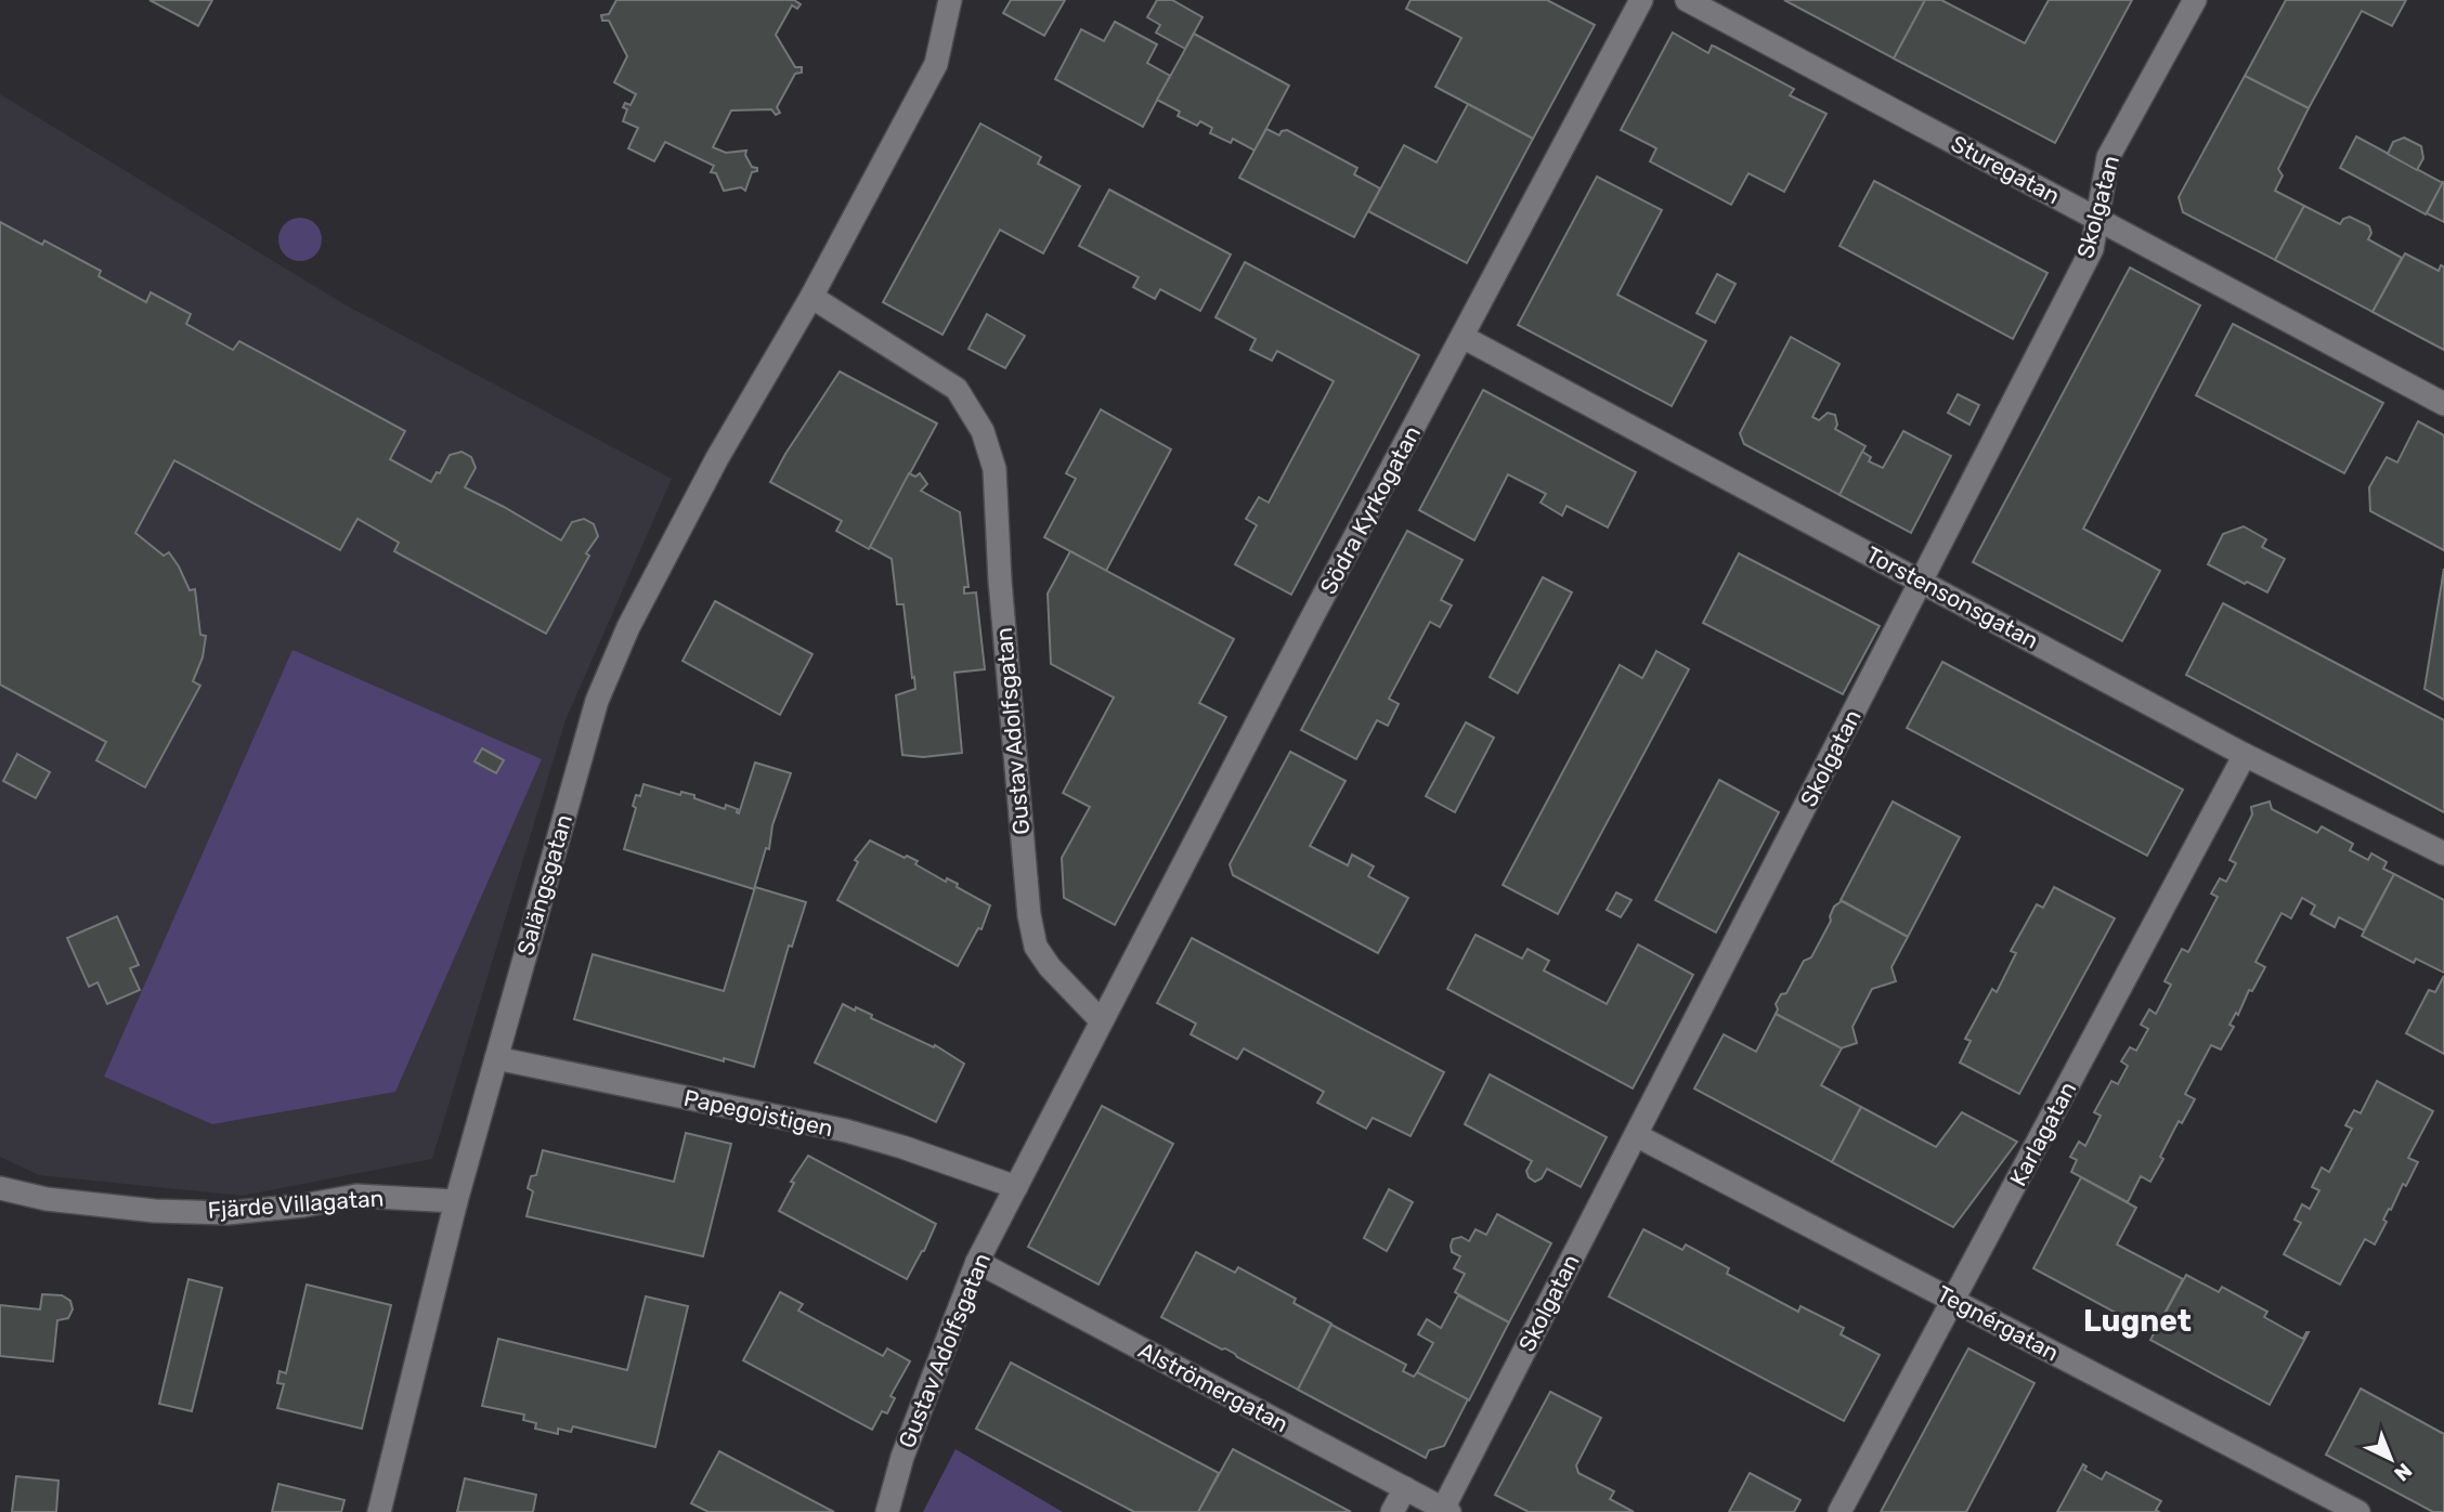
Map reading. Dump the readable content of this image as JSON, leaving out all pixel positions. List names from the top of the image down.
{
  "streets": {
    "street": [
      "Sturegatan",
      "Skolgatan",
      "Södra Kyrkogatan",
      "Torstensonsgatan",
      "Gustav Adolfsgatan",
      "Salängsgatan",
      "Papegojstigen",
      "Karlagatan",
      "Fjärde Villagatan",
      "Tegnérgatan",
      "Alströmergatan"
    ]
  },
  "crossings": [
    ["Sturegatan", "Skolgatan"],
    ["Skolgatan", "Torstensonsgatan"],
    ["Skolgatan", "Tegnérgatan"],
    ["Skolgatan", "Alströmergatan"],
    ["Södra Kyrkogatan", "Torstensonsgatan"],
    ["Södra Kyrkogatan", "Gustav Adolfsgatan"],
    ["Torstensonsgatan", "Karlagatan"],
    ["Gustav Adolfsgatan", "Salängsgatan"],
    ["Gustav Adolfsgatan", "Papegojstigen"],
    ["Gustav Adolfsgatan", "Alströmergatan"],
    ["Salängsgatan", "Papegojstigen"],
    ["Salängsgatan", "Fjärde Villagatan"],
    ["Karlagatan", "Tegnérgatan"]
  ],
  "districts": ["Lugnet"],
  "north": "bottom right"
}
